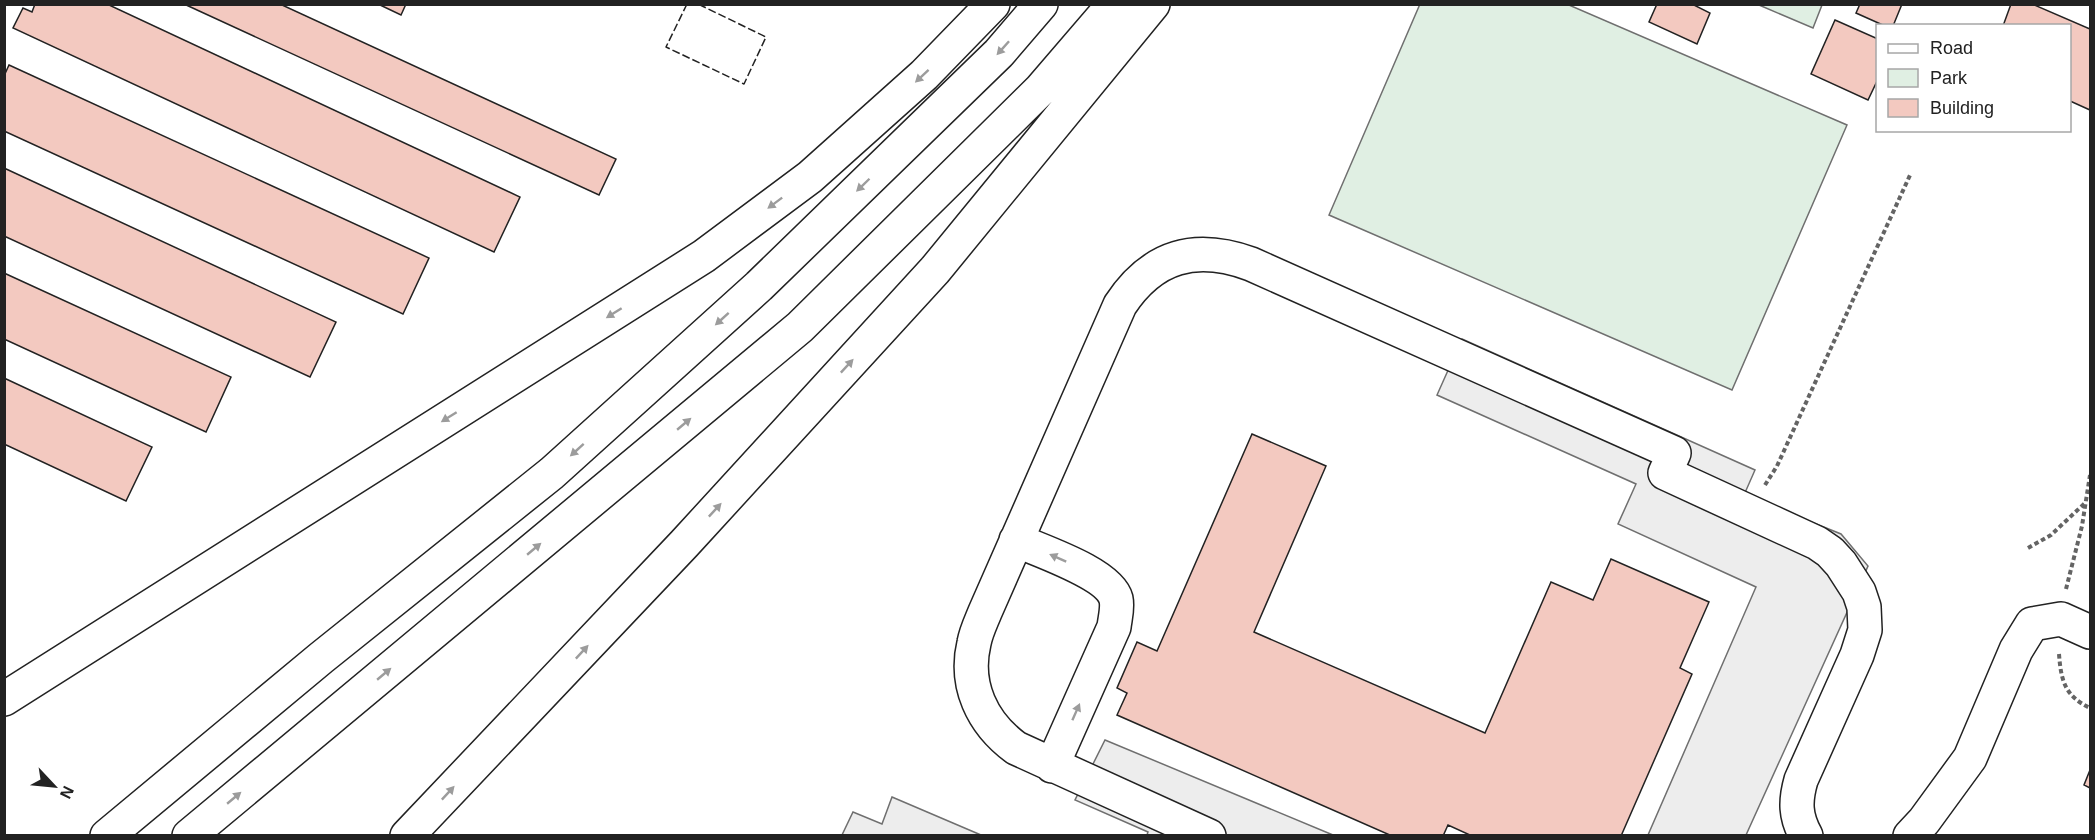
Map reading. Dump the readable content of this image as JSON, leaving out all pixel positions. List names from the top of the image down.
{
  "legend": ["Road", "Park", "Building"],
  "north": "bottom right"
}
